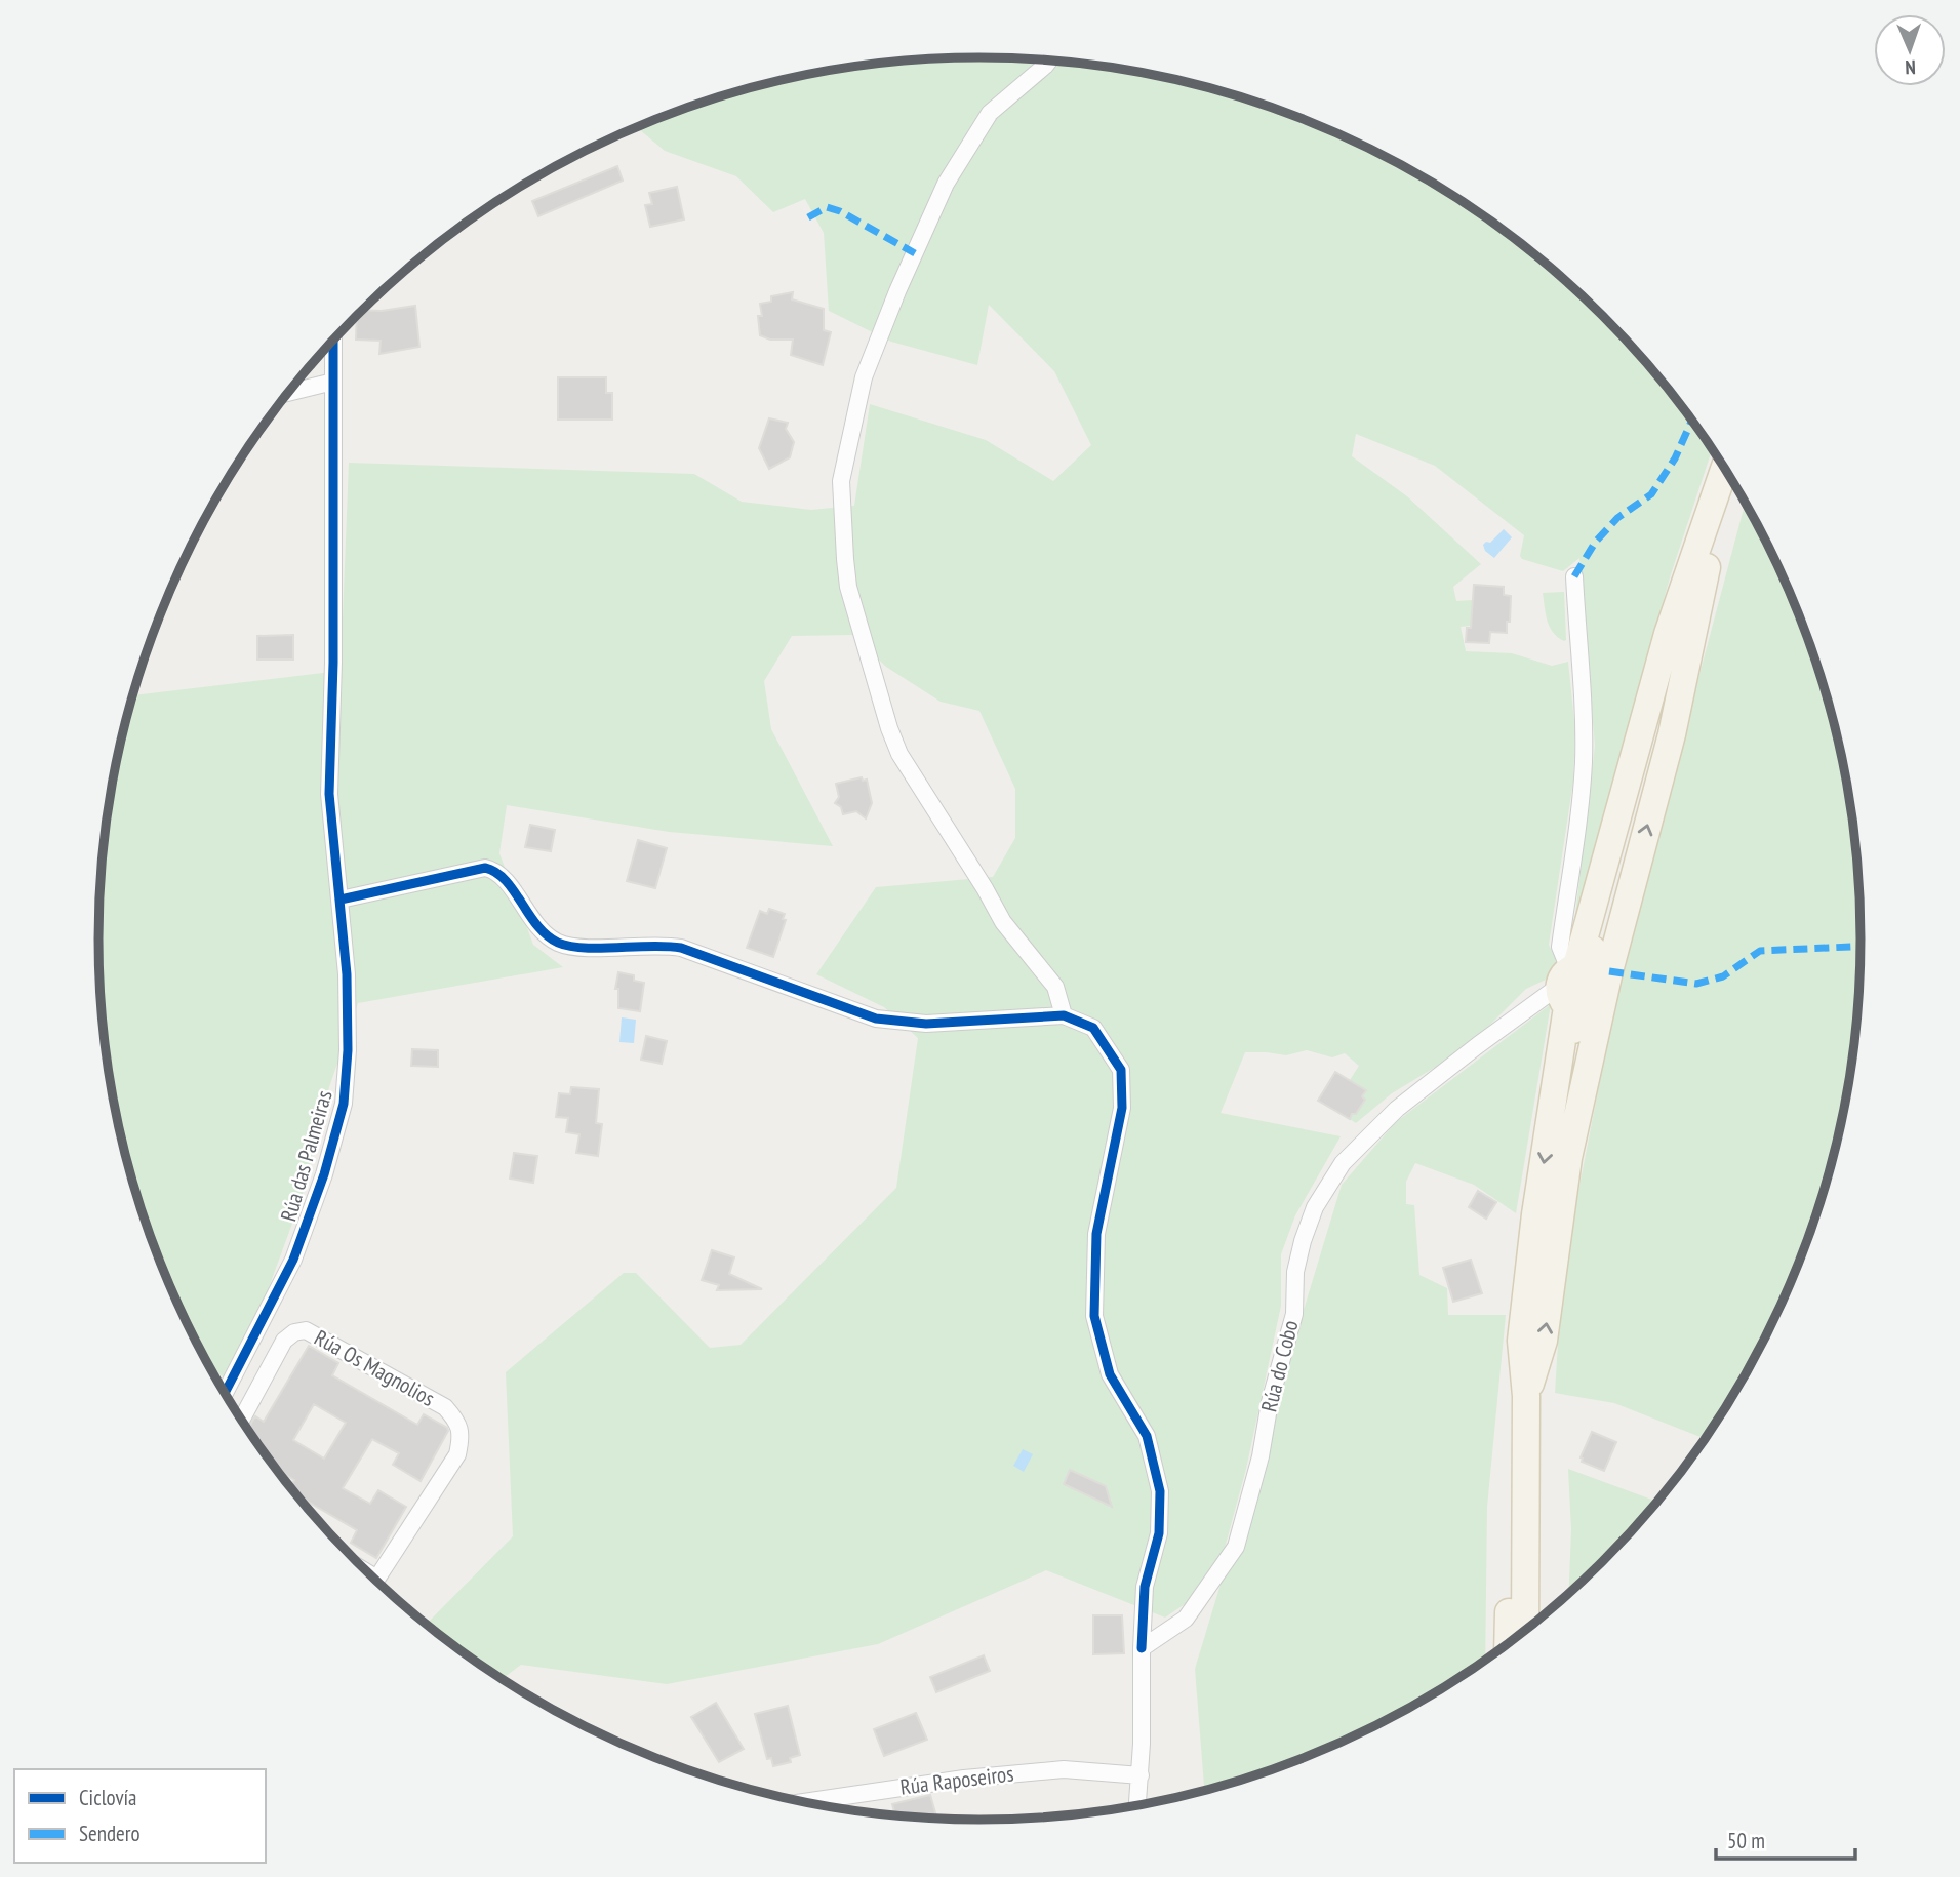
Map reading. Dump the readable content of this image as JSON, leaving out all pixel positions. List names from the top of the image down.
{
  "streets": {
    "street": [
      "Rúa das Palmeiras",
      "Rúa do Cobo",
      "Rúa Os Magnolios",
      "Rúa Raposeiros"
    ]
  },
  "legend": ["Ciclovía", "Sendero"],
  "scale_bar": "50 m",
  "north": "bottom"
}
